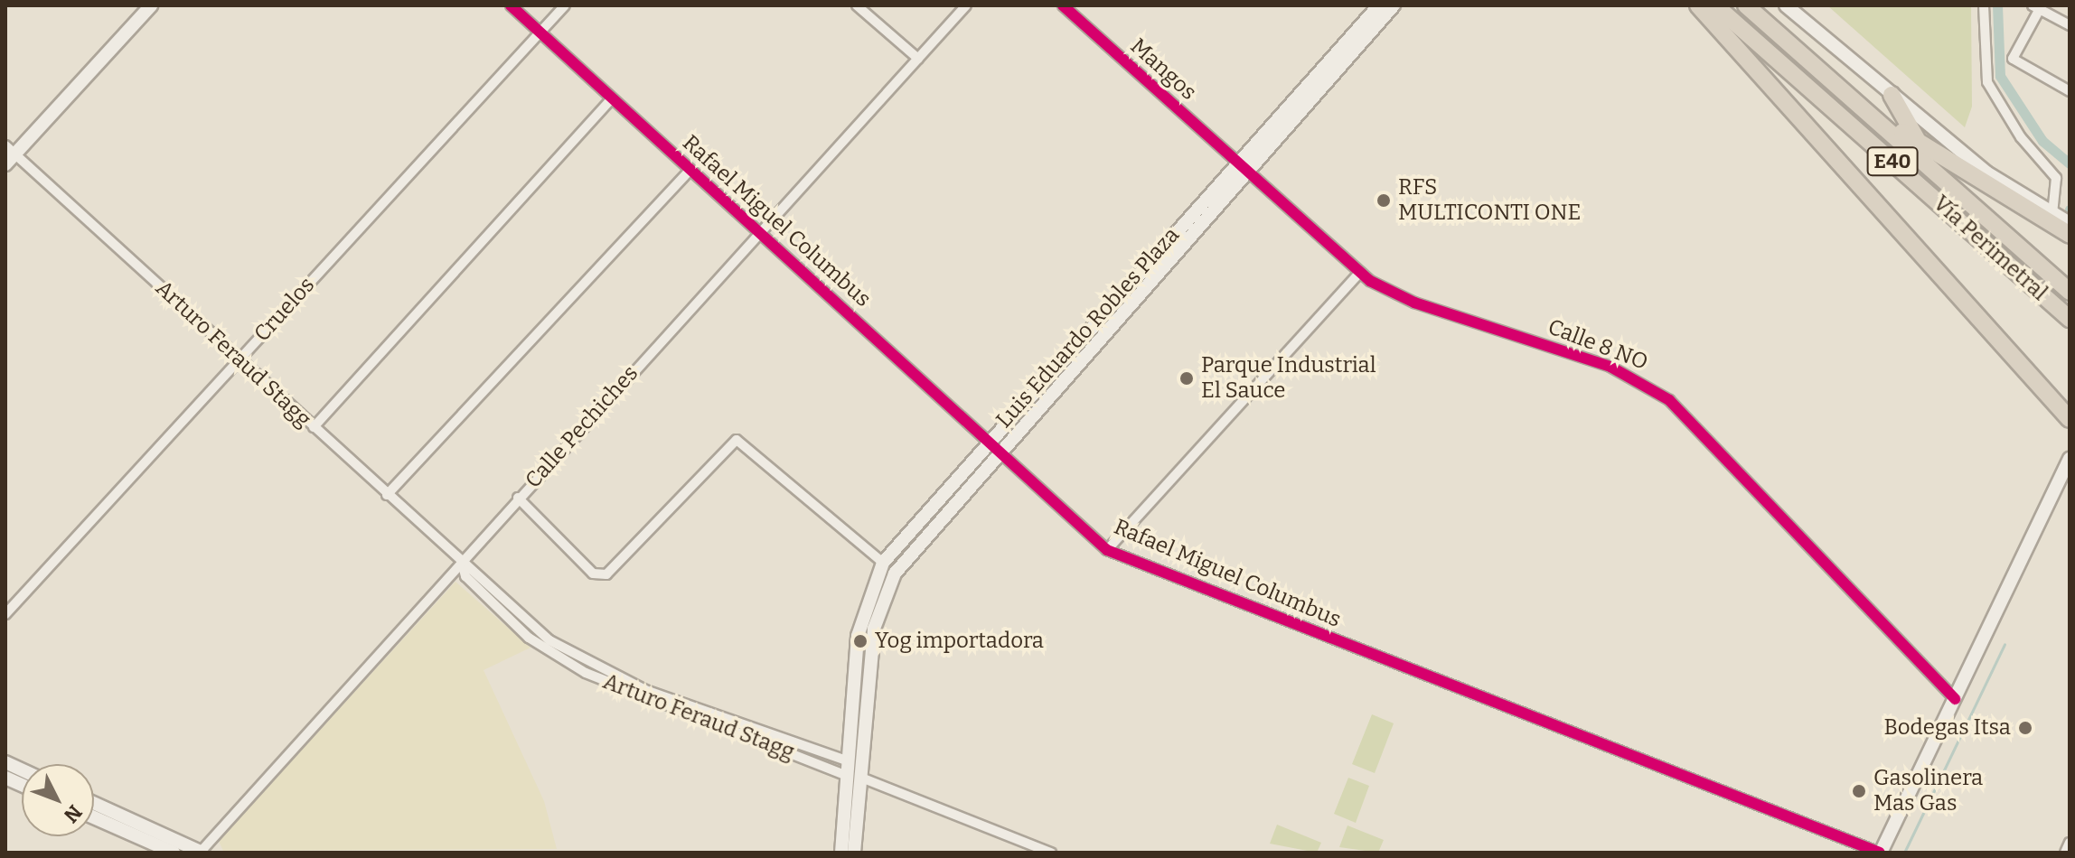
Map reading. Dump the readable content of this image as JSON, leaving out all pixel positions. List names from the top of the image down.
{
  "streets": {
    "highway": ["E40", "Vía Perimetral"],
    "street": [
      "Mangos",
      "Rafael Miguel Columbus",
      "Cruelos",
      "Luis Eduardo Robles Plaza",
      "Calle 8 NO",
      "Arturo Feraud Stagg",
      "Calle Pechiches"
    ]
  },
  "crossings": [
    ["Mangos", "Luis Eduardo Robles Plaza"],
    ["Mangos", "Calle 8 NO"],
    ["Rafael Miguel Columbus", "Cruelos"],
    ["Rafael Miguel Columbus", "Luis Eduardo Robles Plaza"],
    ["Rafael Miguel Columbus", "Calle Pechiches"],
    ["Cruelos", "Arturo Feraud Stagg"],
    ["Luis Eduardo Robles Plaza", "Calle 8 NO"],
    ["Luis Eduardo Robles Plaza", "Arturo Feraud Stagg"],
    ["Arturo Feraud Stagg", "Calle Pechiches"]
  ],
  "places": [
    "RFS MULTICONTI ONE",
    "Parque Industrial El Sauce",
    "Yog importadora",
    "Bodegas Itsa",
    "Gasolinera Mas Gas"
  ],
  "north": "bottom right"
}
